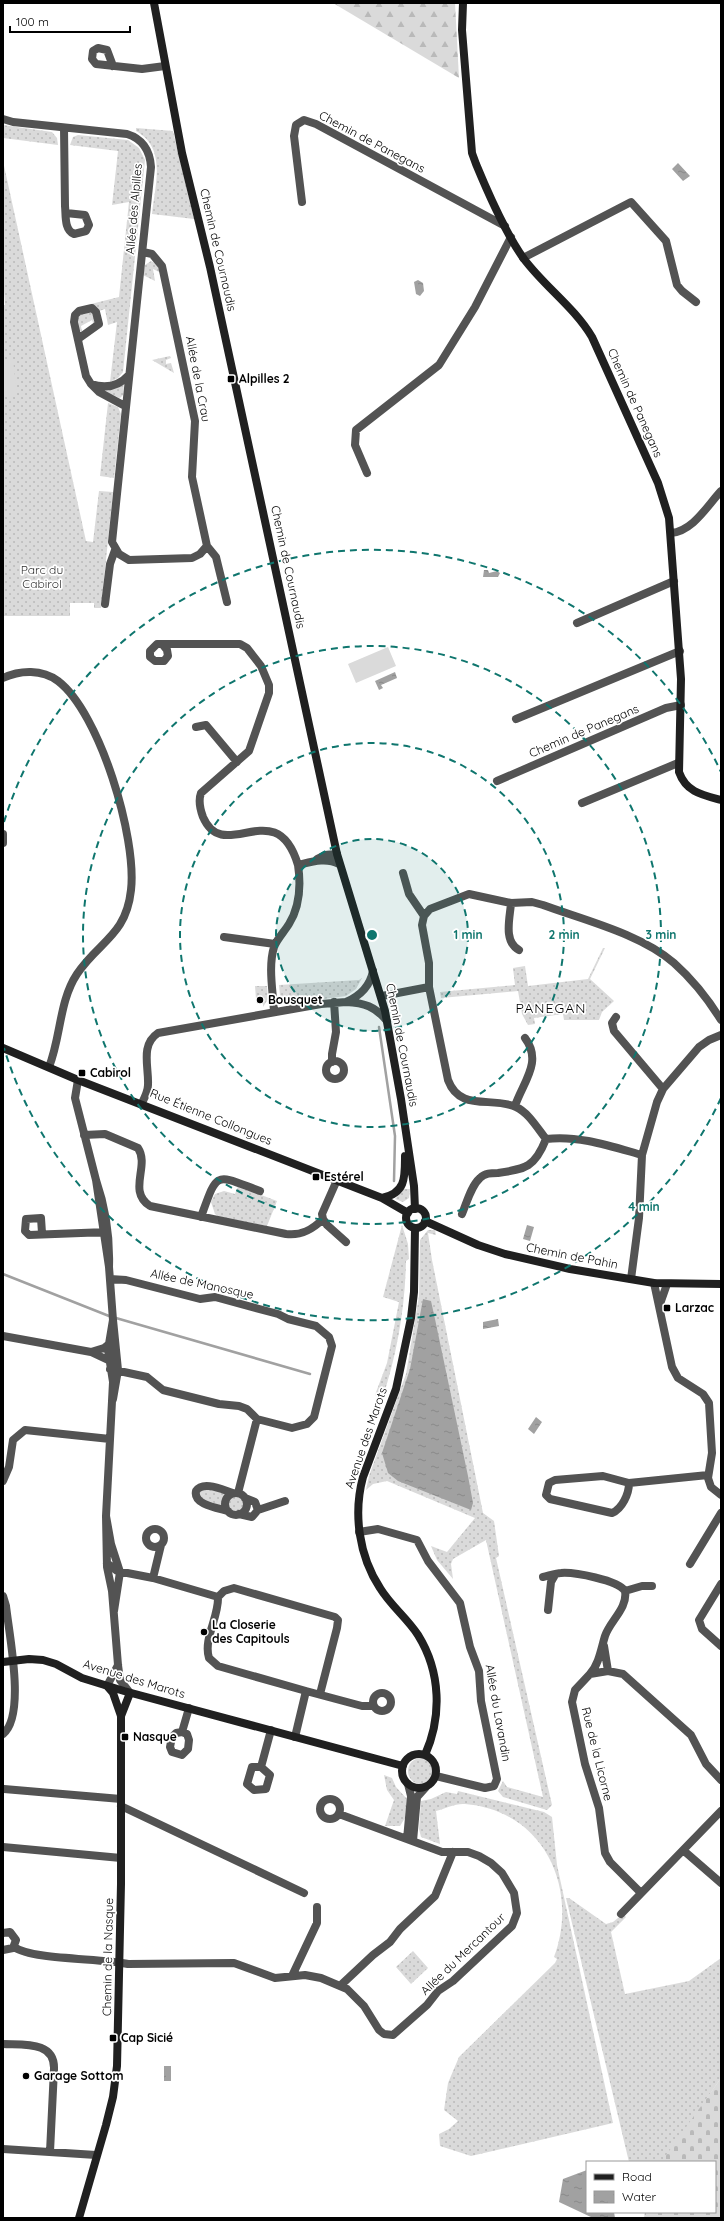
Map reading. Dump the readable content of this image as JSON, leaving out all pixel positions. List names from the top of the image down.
{
  "streets": {
    "street": [
      "Chemin de Panegans",
      "Allée des Alpilles",
      "Chemin de Cournaudis",
      "Allée de la Crau",
      "Rue Étienne Collongues",
      "Chemin de Pahin",
      "Allée de Manosque",
      "Avenue des Marots",
      "Allée du Lavandin",
      "Rue de la Licorne",
      "Allée du Mercantour",
      "Chemin de la Nasque"
    ]
  },
  "crossings": [
    ["Allée des Alpilles", "Allée de la Crau"],
    ["Chemin de Cournaudis", "Rue Étienne Collongues"],
    ["Chemin de Cournaudis", "Chemin de Pahin"],
    ["Chemin de Cournaudis", "Avenue des Marots"],
    ["Rue Étienne Collongues", "Chemin de Pahin"],
    ["Rue Étienne Collongues", "Avenue des Marots"],
    ["Chemin de Pahin", "Avenue des Marots"],
    ["Avenue des Marots", "Allée du Lavandin"],
    ["Avenue des Marots", "Chemin de la Nasque"],
    ["Allée du Mercantour", "Chemin de la Nasque"]
  ],
  "districts": ["PANEGAN"],
  "parks": ["Parc du Cabirol"],
  "places": {
    "transit": [
      "Alpilles 2",
      "Cabirol",
      "Estérel",
      "Larzac",
      "Nasque",
      "Cap Sicié"
    ],
    "other": ["Bousquet", "La Closerie des Capitouls", "Garage Sottom"]
  },
  "legend": ["Road", "Water"],
  "scale_bar": "100 m",
  "rings": [
    "1 min",
    "2 min",
    "3 min",
    "4 min"
  ]
}
